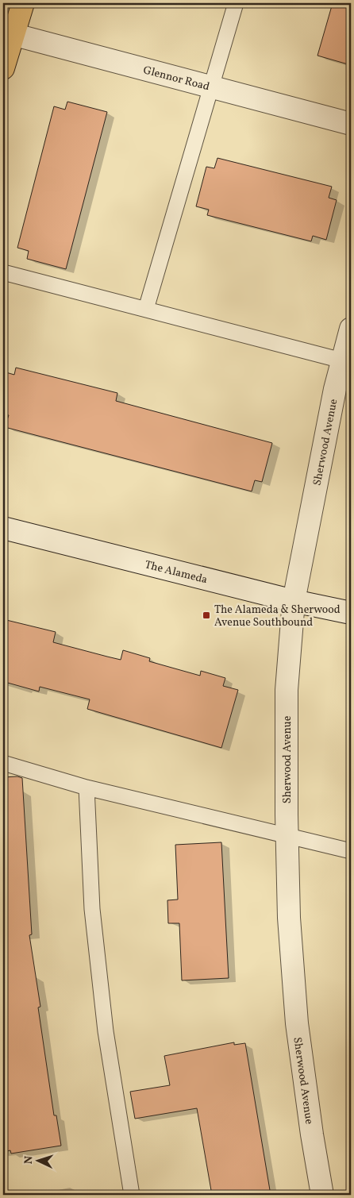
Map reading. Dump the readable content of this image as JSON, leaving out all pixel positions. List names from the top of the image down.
{
  "streets": {
    "street": ["Glennor Road", "Sherwood Avenue", "The Alameda"]
  },
  "crossings": [
    ["Sherwood Avenue", "The Alameda"]
  ],
  "places": {
    "transit": ["The Alameda & Sherwood Avenue Southbound"]
  },
  "north": "left"
}
